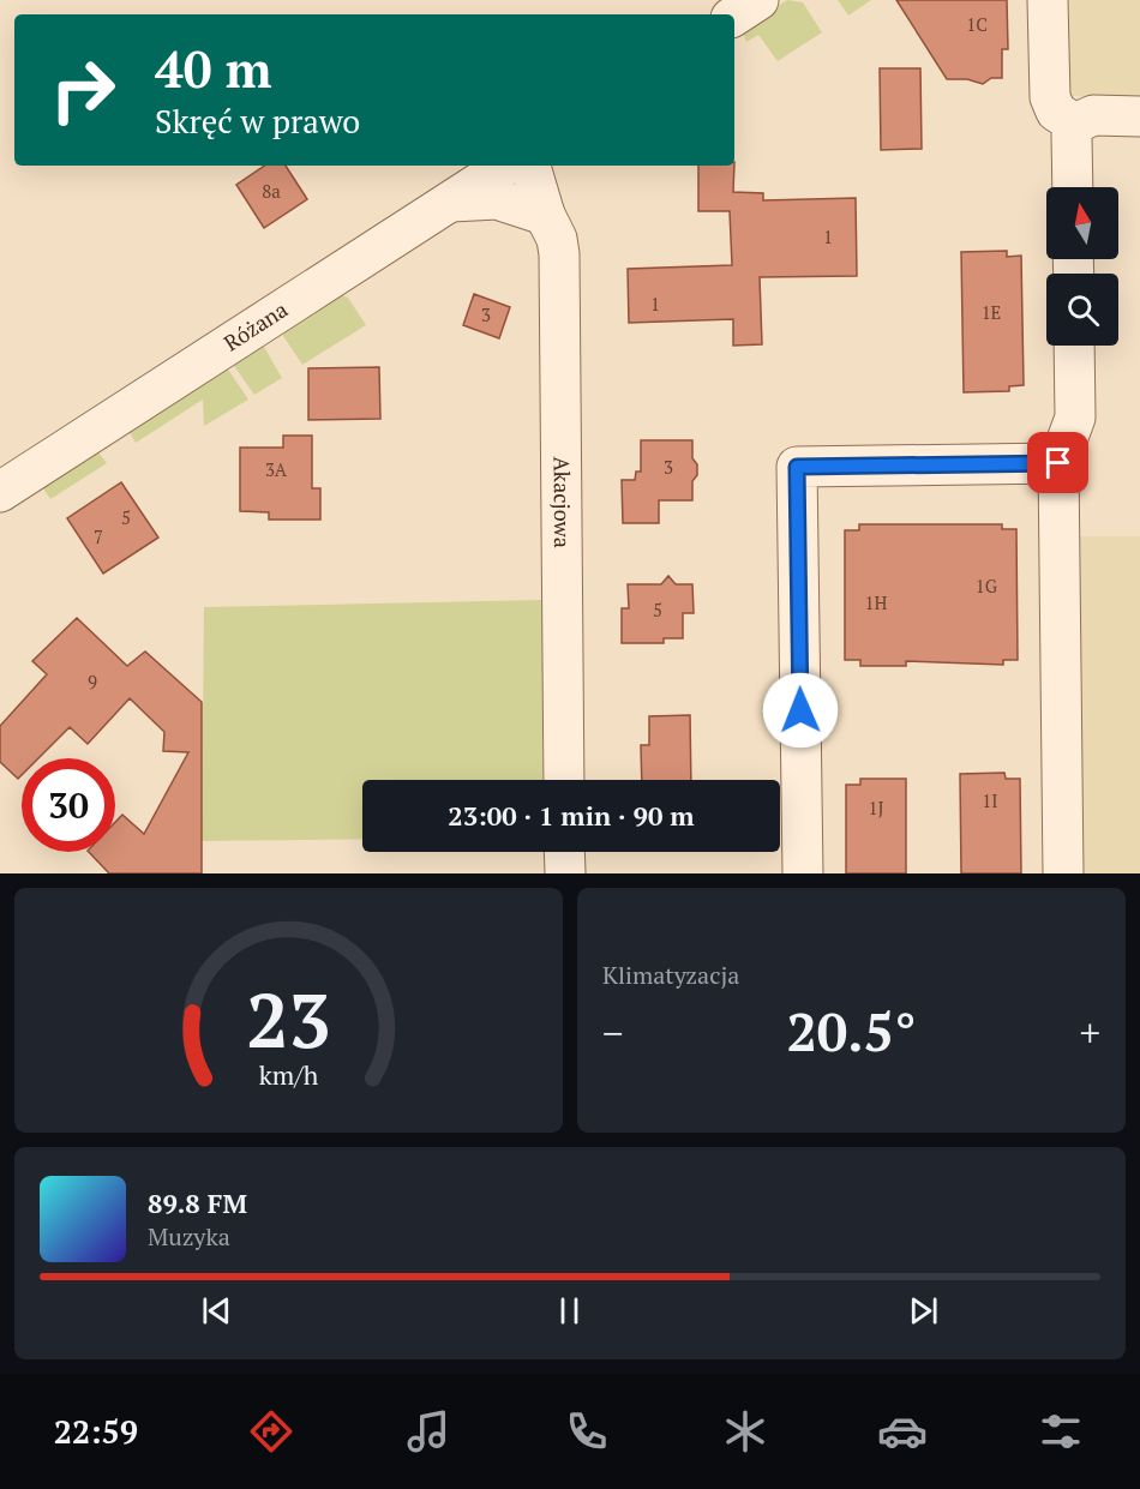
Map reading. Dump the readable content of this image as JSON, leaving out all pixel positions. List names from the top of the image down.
{
  "streets": {
    "street": ["Różana", "Akacjowa"]
  },
  "house_numbers": [
    "1C",
    "8a",
    "1",
    "1",
    "1E",
    "3",
    "3",
    "3A",
    "5",
    "7",
    "1G",
    "1H",
    "5",
    "9",
    "1I",
    "1J"
  ],
  "north": "top",
  "page": {
    "turn": ["40 m", "Skręć w prawo"],
    "limit": "30",
    "trip": "23:00 · 1 min · 90 m",
    "tile": "Klimatyzacja",
    "heat": ["−", "20.5°", "+"],
    "song": ["89.8 FM", "Muzyka"],
    "tabs": "22:59",
    "gauge": ["23", "km/h"]
  }
}
